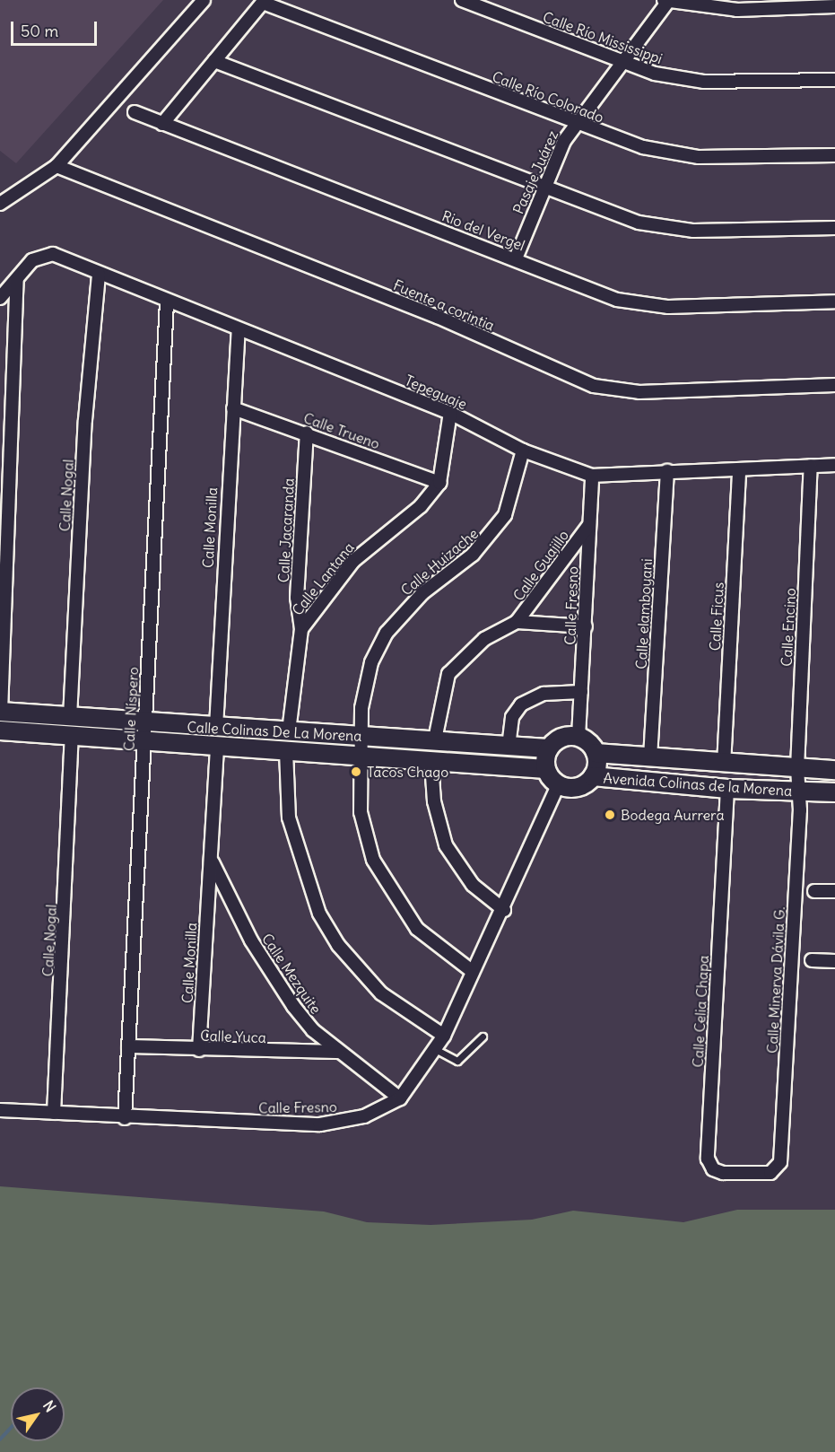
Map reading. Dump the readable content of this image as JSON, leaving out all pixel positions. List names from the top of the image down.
{
  "streets": {
    "street": [
      "Calle Río Mississippi",
      "Calle Río Colorado",
      "Pasaje Juárez",
      "Rio del Vergel",
      "Fuente a corintia",
      "Tepeguaje",
      "Calle Trueno",
      "Calle Nogal",
      "Calle Monilla",
      "Calle Jacaranda",
      "Calle Huizache",
      "Calle Guajillo",
      "Calle Lantana",
      "Calle Fresno",
      "Calle elamboyani",
      "Calle Ficus",
      "Calle Encino",
      "Calle Níspero",
      "Calle Colinas De La Morena",
      "Avenida Colinas de la Morena",
      "Calle Mezquite",
      "Calle Minerva Dávila G.",
      "Calle Celia Chapa",
      "Calle Yuca"
    ]
  },
  "crossings": [
    ["Calle Río Mississippi", "Pasaje Juárez"],
    ["Calle Río Colorado", "Pasaje Juárez"],
    ["Pasaje Juárez", "Rio del Vergel"],
    ["Tepeguaje", "Calle Nogal"],
    ["Tepeguaje", "Calle Monilla"],
    ["Tepeguaje", "Calle Huizache"],
    ["Tepeguaje", "Calle Fresno"],
    ["Tepeguaje", "Calle elamboyani"],
    ["Tepeguaje", "Calle Ficus"],
    ["Tepeguaje", "Calle Encino"],
    ["Tepeguaje", "Calle Níspero"],
    ["Calle Trueno", "Calle Monilla"],
    ["Calle Trueno", "Calle Jacaranda"],
    ["Calle Trueno", "Calle Lantana"],
    ["Calle Nogal", "Calle Fresno"],
    ["Calle Nogal", "Calle Colinas De La Morena"],
    ["Calle Monilla", "Calle Colinas De La Morena"],
    ["Calle Monilla", "Calle Mezquite"],
    ["Calle Monilla", "Calle Yuca"],
    ["Calle Jacaranda", "Calle Lantana"],
    ["Calle Huizache", "Calle Fresno"],
    ["Calle Huizache", "Calle Colinas De La Morena"],
    ["Calle Guajillo", "Calle Fresno"],
    ["Calle Guajillo", "Calle Colinas De La Morena"],
    ["Calle Lantana", "Calle Colinas De La Morena"],
    ["Calle Fresno", "Calle Níspero"],
    ["Calle Fresno", "Calle Colinas De La Morena"],
    ["Calle Fresno", "Avenida Colinas de la Morena"],
    ["Calle Fresno", "Calle Mezquite"],
    ["Calle elamboyani", "Avenida Colinas de la Morena"],
    ["Calle Ficus", "Avenida Colinas de la Morena"],
    ["Calle Encino", "Avenida Colinas de la Morena"],
    ["Calle Encino", "Calle Minerva Dávila G."],
    ["Calle Níspero", "Calle Colinas De La Morena"],
    ["Calle Níspero", "Calle Yuca"],
    ["Calle Colinas De La Morena", "Avenida Colinas de la Morena"],
    ["Avenida Colinas de la Morena", "Calle Minerva Dávila G."],
    ["Avenida Colinas de la Morena", "Calle Celia Chapa"],
    ["Calle Mezquite", "Calle Yuca"],
    ["Calle Minerva Dávila G.", "Calle Celia Chapa"]
  ],
  "places": ["Tacos Chago", "Bodega Aurrera"],
  "scale_bar": "50 m",
  "north": "top right"
}
